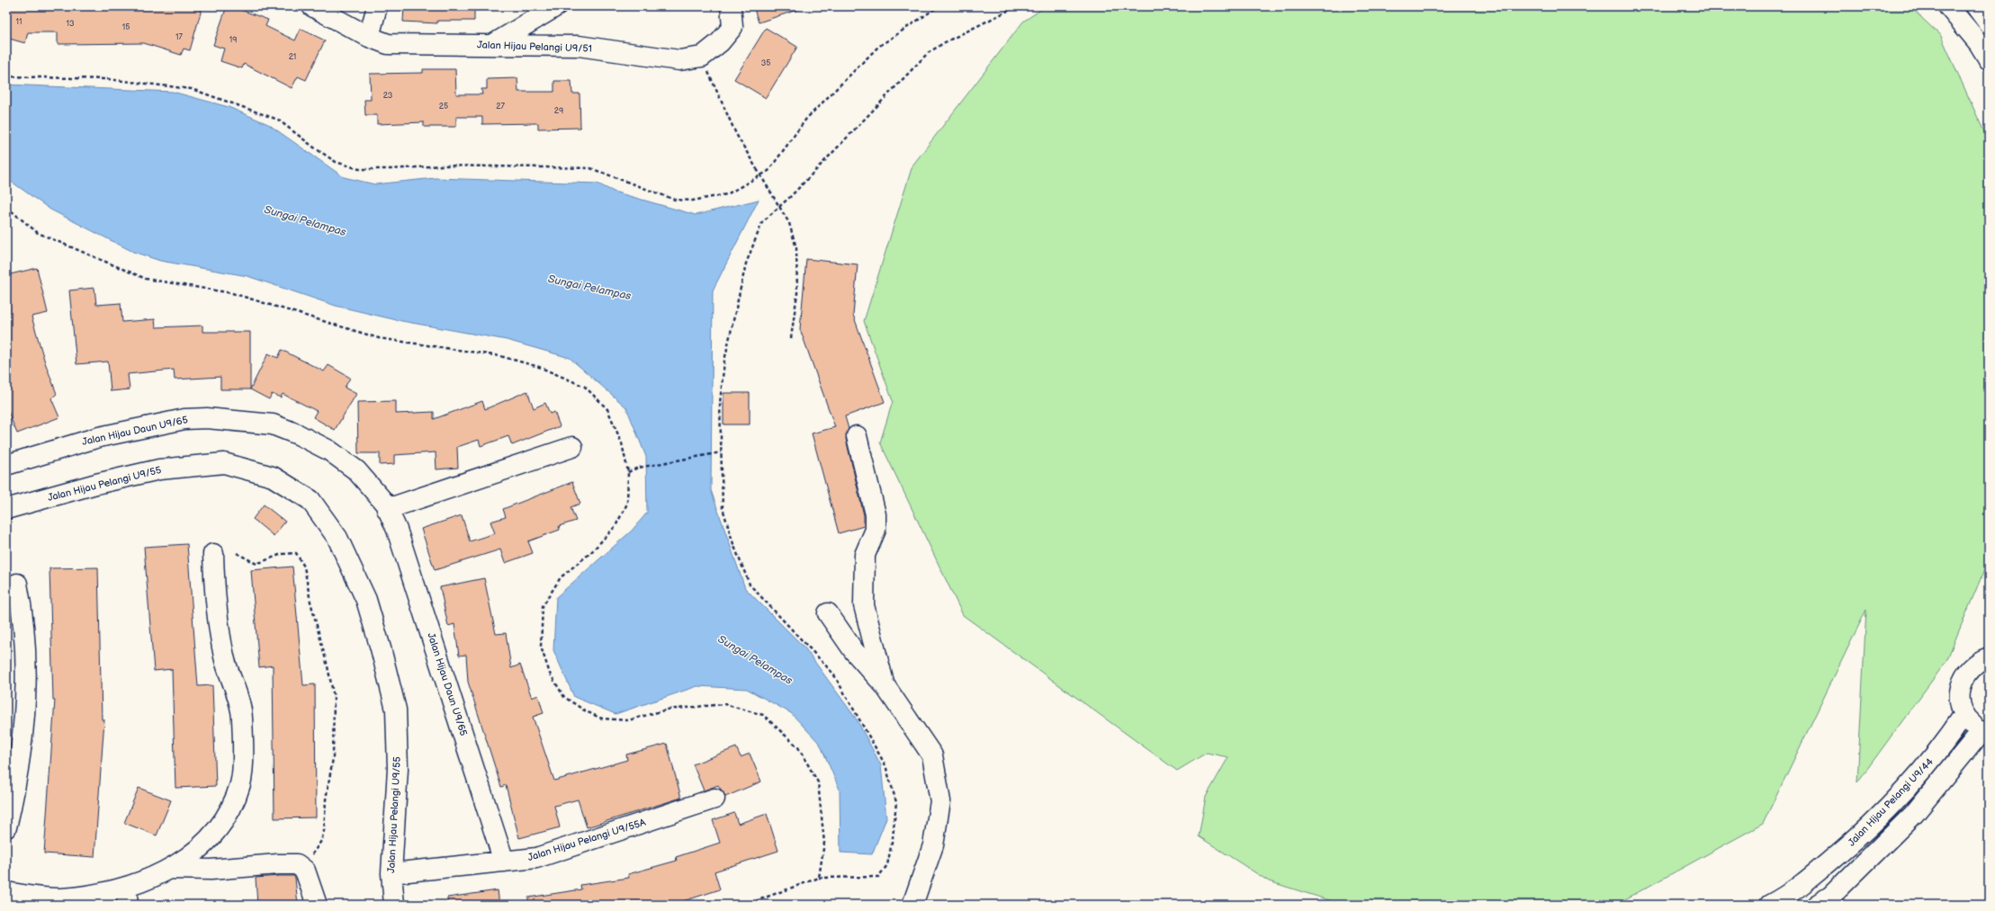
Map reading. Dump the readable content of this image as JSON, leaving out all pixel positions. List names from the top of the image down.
{
  "streets": {
    "street": [
      "Jalan Hijau Pelangi U9/51",
      "Jalan Hijau Daun U9/65",
      "Jalan Hijau Pelangi U9/55",
      "Jalan Hijau Pelangi U9/44",
      "Jalan Hijau Pelangi U9/55A"
    ]
  },
  "crossings": [
    ["Jalan Hijau Daun U9/65", "Jalan Hijau Pelangi U9/55A"],
    ["Jalan Hijau Pelangi U9/55", "Jalan Hijau Pelangi U9/55A"]
  ],
  "water": ["Sungai Pelampas"],
  "house_numbers": [
    "11",
    "13",
    "15",
    "17",
    "19",
    "21",
    "35",
    "23",
    "25",
    "27",
    "29"
  ]
}
